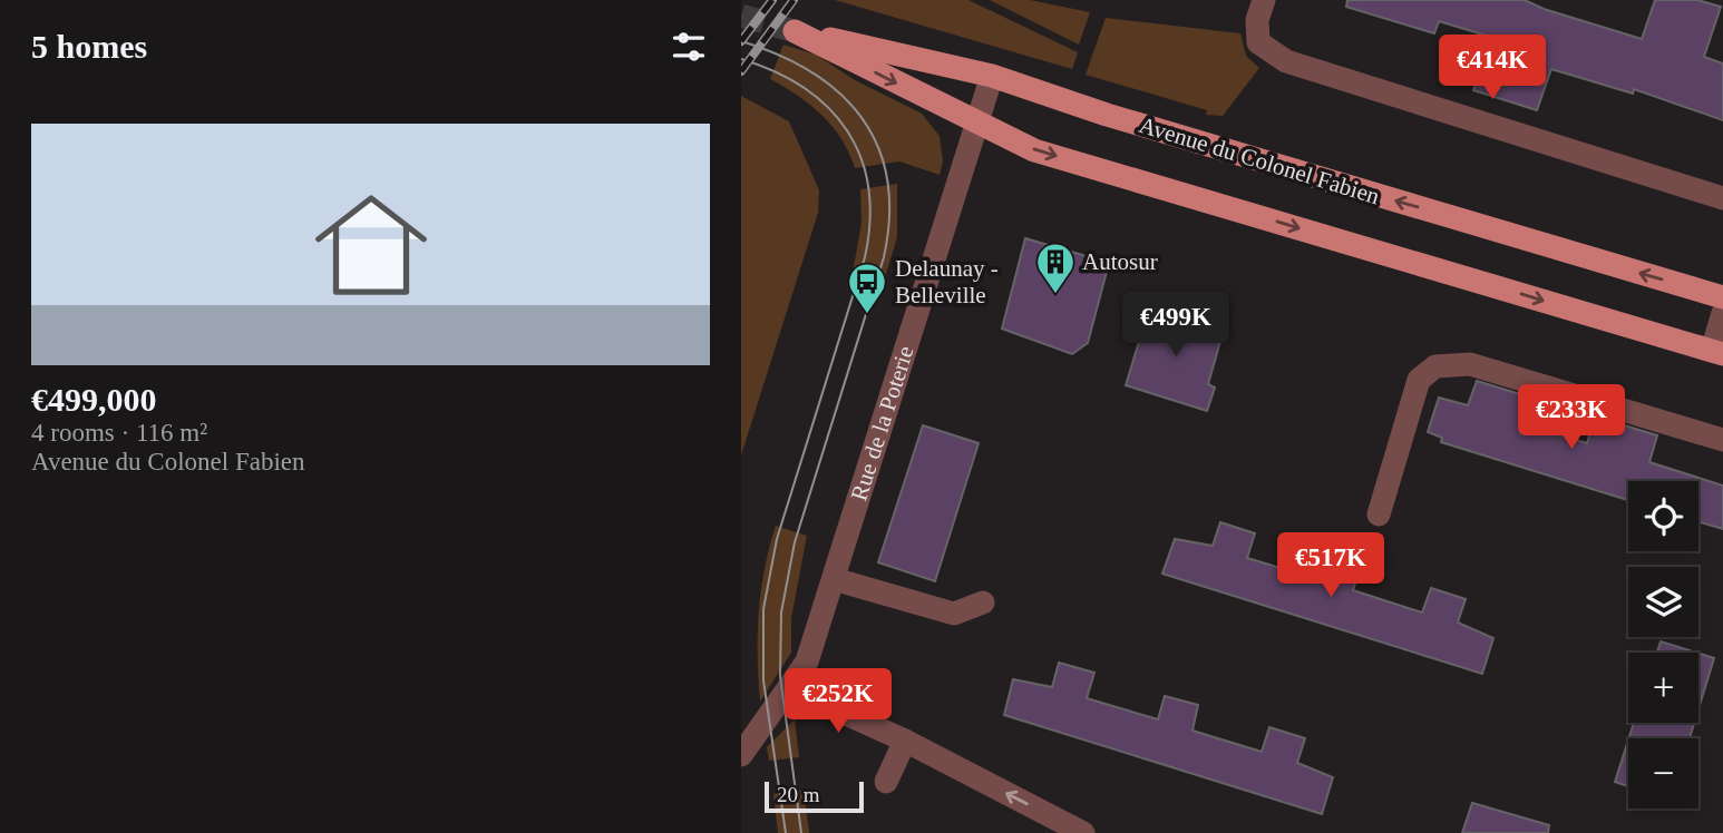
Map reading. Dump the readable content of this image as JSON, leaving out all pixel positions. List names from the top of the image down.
{
  "streets": {
    "main road": ["Avenue du Colonel Fabien"],
    "street": ["Rue de la Poterie"]
  },
  "crossings": [
    ["Avenue du Colonel Fabien", "Rue de la Poterie"]
  ],
  "places": {
    "building": ["Autosur"],
    "bus stop": ["Delaunay - Belleville"]
  },
  "scale_bar": "20 m",
  "page": {
    "heading": "5 homes",
    "price": [
      "€414K",
      "€499K",
      "€233K",
      "€517K",
      "€252K"
    ],
    "list": [
      {
        "name": "€499,000",
        "note": "4 rooms · 116 m² · Avenue du Colonel Fabien"
      }
    ],
    "map_buttons": ["+", "−"],
    "scale": "20 m"
  }
}
